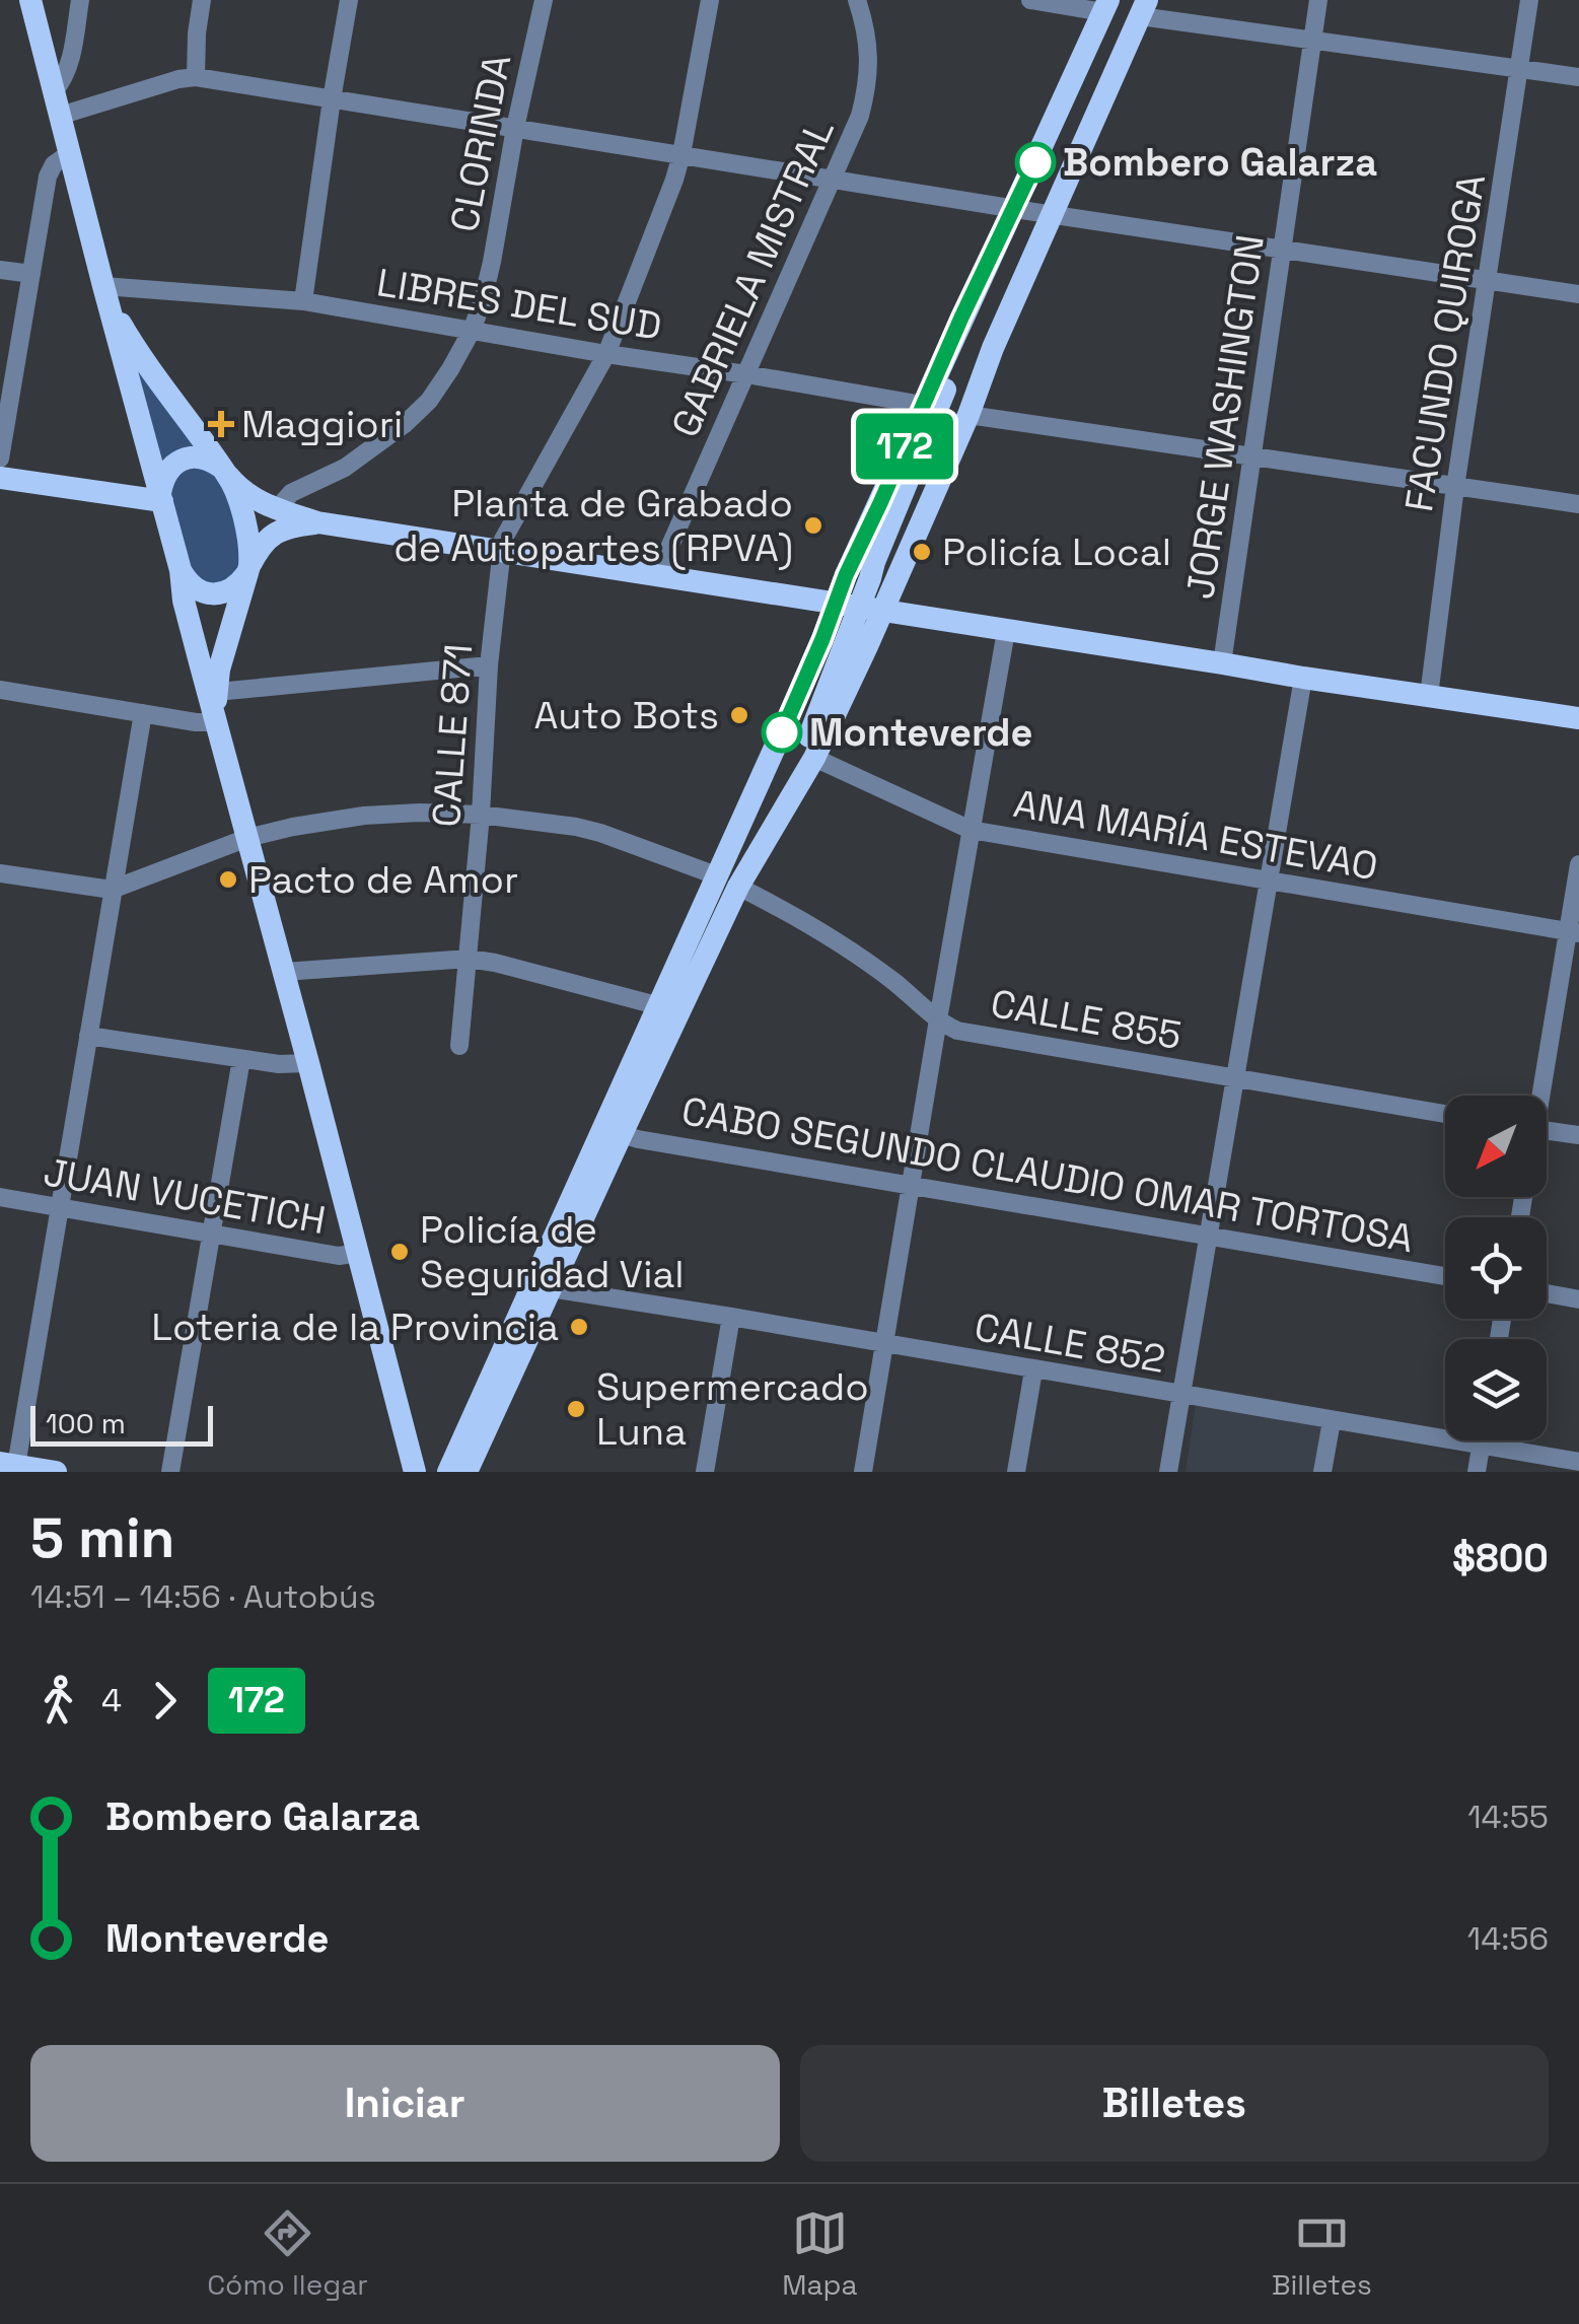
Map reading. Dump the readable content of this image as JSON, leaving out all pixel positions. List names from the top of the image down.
{
  "streets": {
    "street": [
      "CLORINDA",
      "GABRIELA MISTRAL",
      "LIBRES DEL SUD",
      "FACUNDO QUIROGA",
      "JORGE WASHINGTON",
      "CALLE 871",
      "ANA MARÍA ESTEVAO",
      "CALLE 855",
      "CABO SEGUNDO CLAUDIO OMAR TORTOSA",
      "JUAN VUCETICH",
      "CALLE 852"
    ]
  },
  "crossings": [
    ["CLORINDA", "LIBRES DEL SUD"],
    ["GABRIELA MISTRAL", "LIBRES DEL SUD"],
    ["LIBRES DEL SUD", "CALLE 871"]
  ],
  "places": {
    "other": [
      "Bombero Galarza",
      "Planta de Grabado de Autopartes (RPVA)",
      "Policía Local",
      "Auto Bots",
      "Monteverde",
      "Pacto de Amor",
      "Policía de Seguridad Vial",
      "Loteria de la Provincia",
      "Supermercado Luna"
    ],
    "health": ["Maggiori"]
  },
  "lines": ["bus line 172"],
  "scale_bar": "100 m",
  "north": "bottom left",
  "page": {
    "on_map": "172",
    "scale": "100 m",
    "heading": ["5 min", "14:51 – 14:56 · Autobús", "$800"],
    "legs": ["4", "172"],
    "list": [
      {
        "name": "Bombero Galarza",
        "value": "14:55"
      },
      {
        "name": "Monteverde",
        "value": "14:56"
      }
    ],
    "buttons": ["Iniciar", "Billetes"],
    "tabs": ["Cómo llegar", "Mapa", "Billetes"]
  }
}
